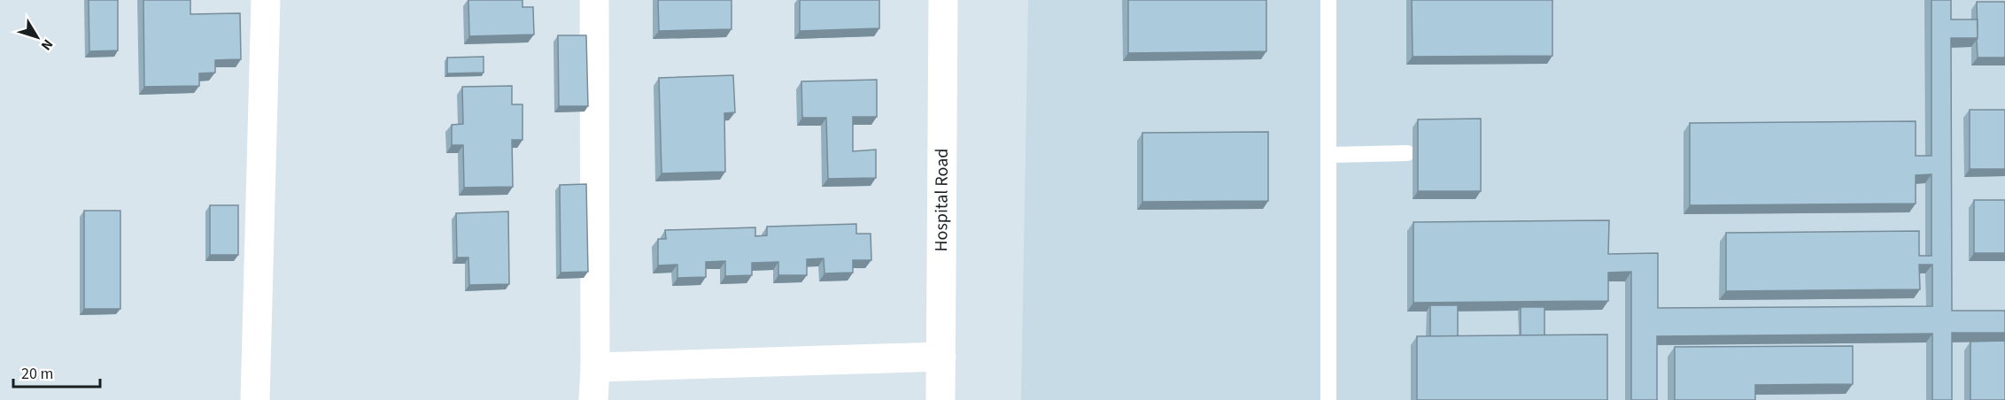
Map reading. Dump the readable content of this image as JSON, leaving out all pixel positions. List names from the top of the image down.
{
  "streets": {
    "street": ["Hospital Road"]
  },
  "scale_bar": "20 m",
  "north": "bottom right"
}
